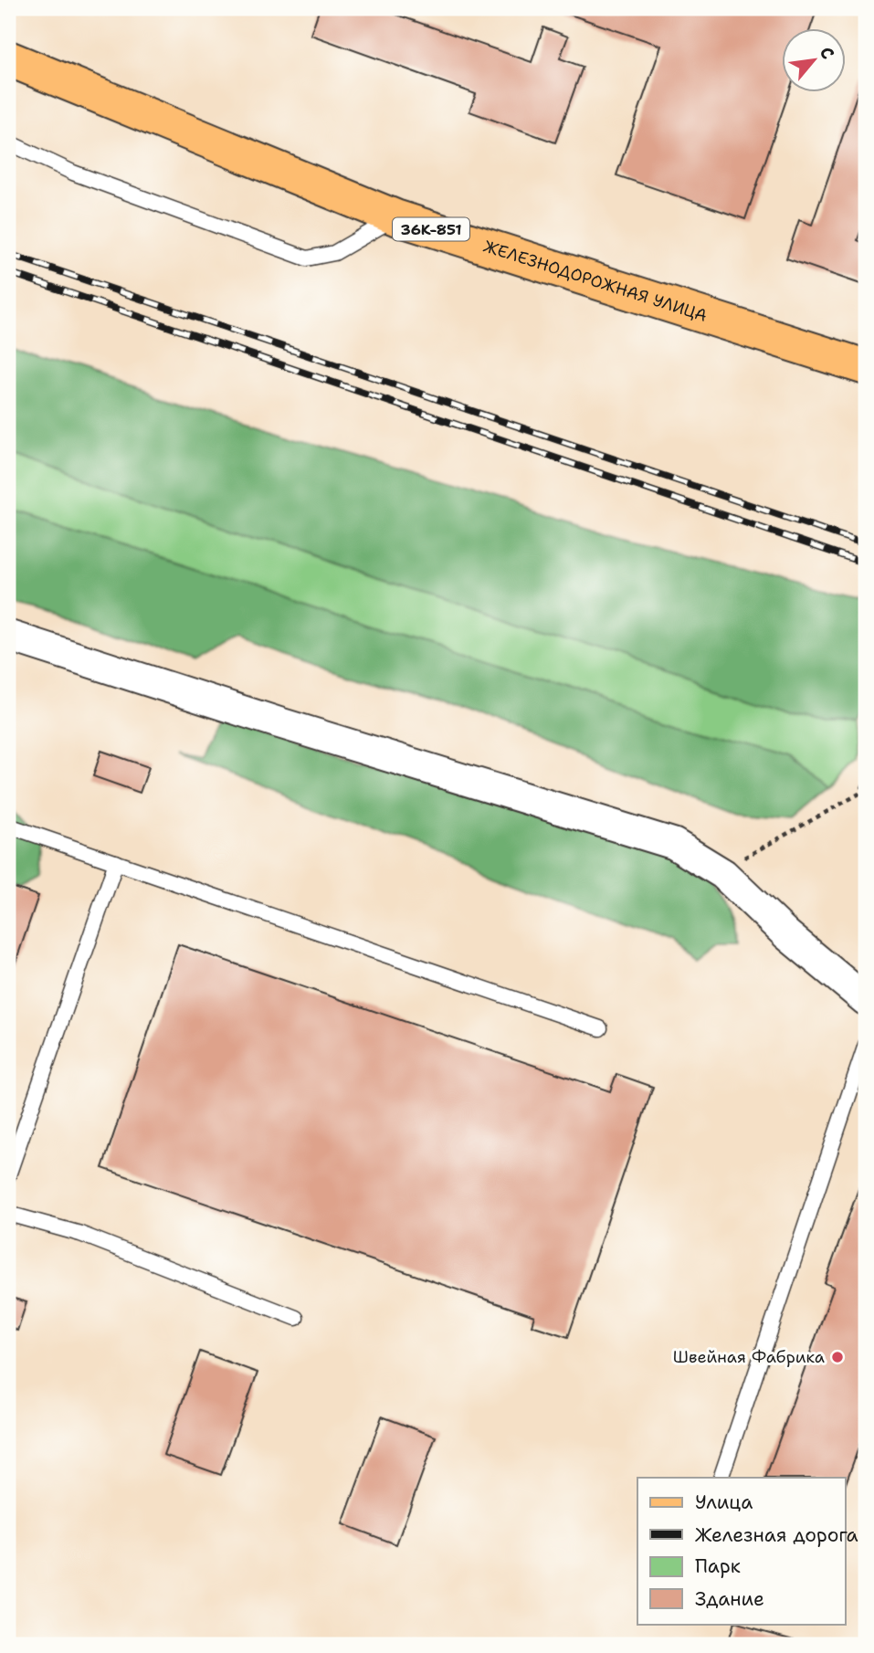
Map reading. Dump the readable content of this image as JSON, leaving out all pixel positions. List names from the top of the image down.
{
  "streets": {
    "main road": ["36К-851", "ЖЕЛЕЗНОДОРОЖНАЯ УЛИЦА"]
  },
  "places": ["Швейная Фабрика"],
  "legend": [
    "Улица",
    "Железная дорога",
    "Парк",
    "Здание"
  ],
  "north": "top right"
}
